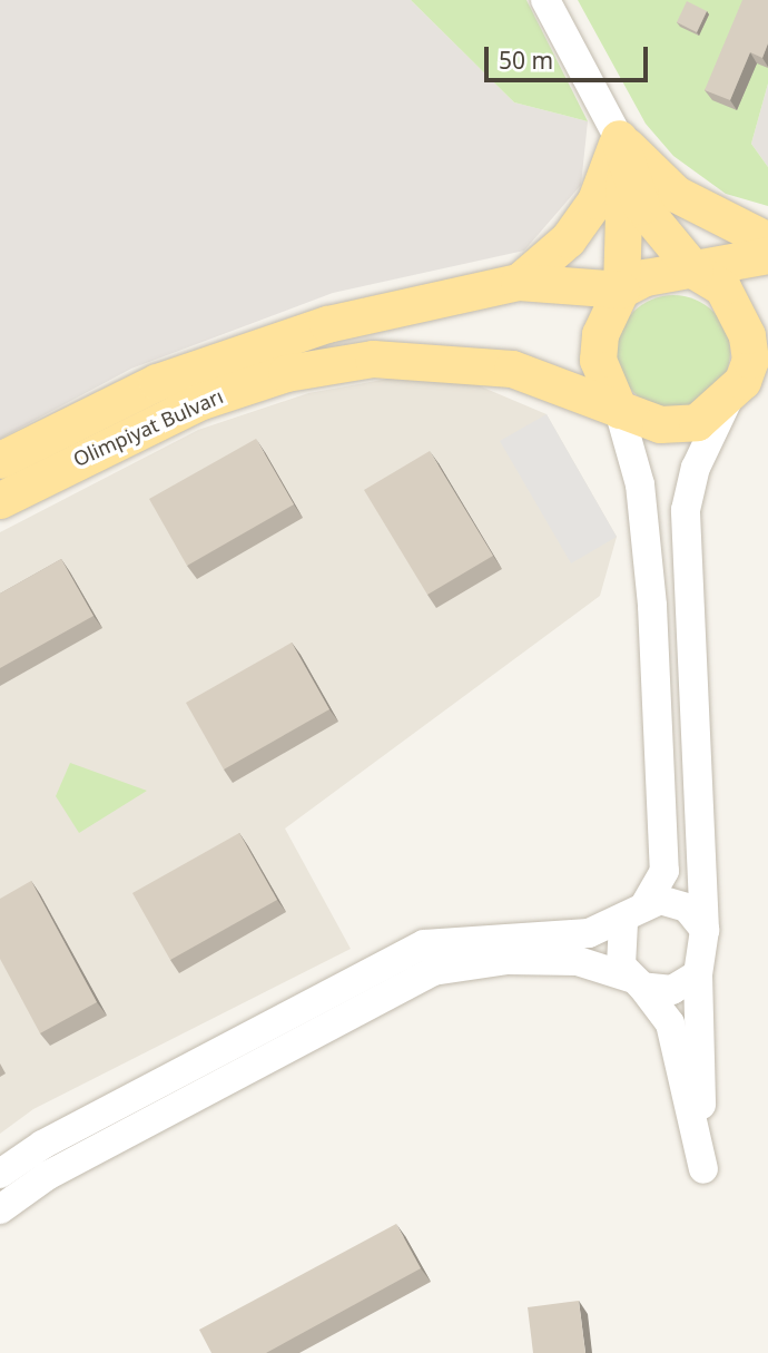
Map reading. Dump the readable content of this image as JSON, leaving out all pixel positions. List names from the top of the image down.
{
  "streets": {
    "main road": ["Olimpiyat Bulvarı"]
  },
  "scale_bar": "50 m"
}
